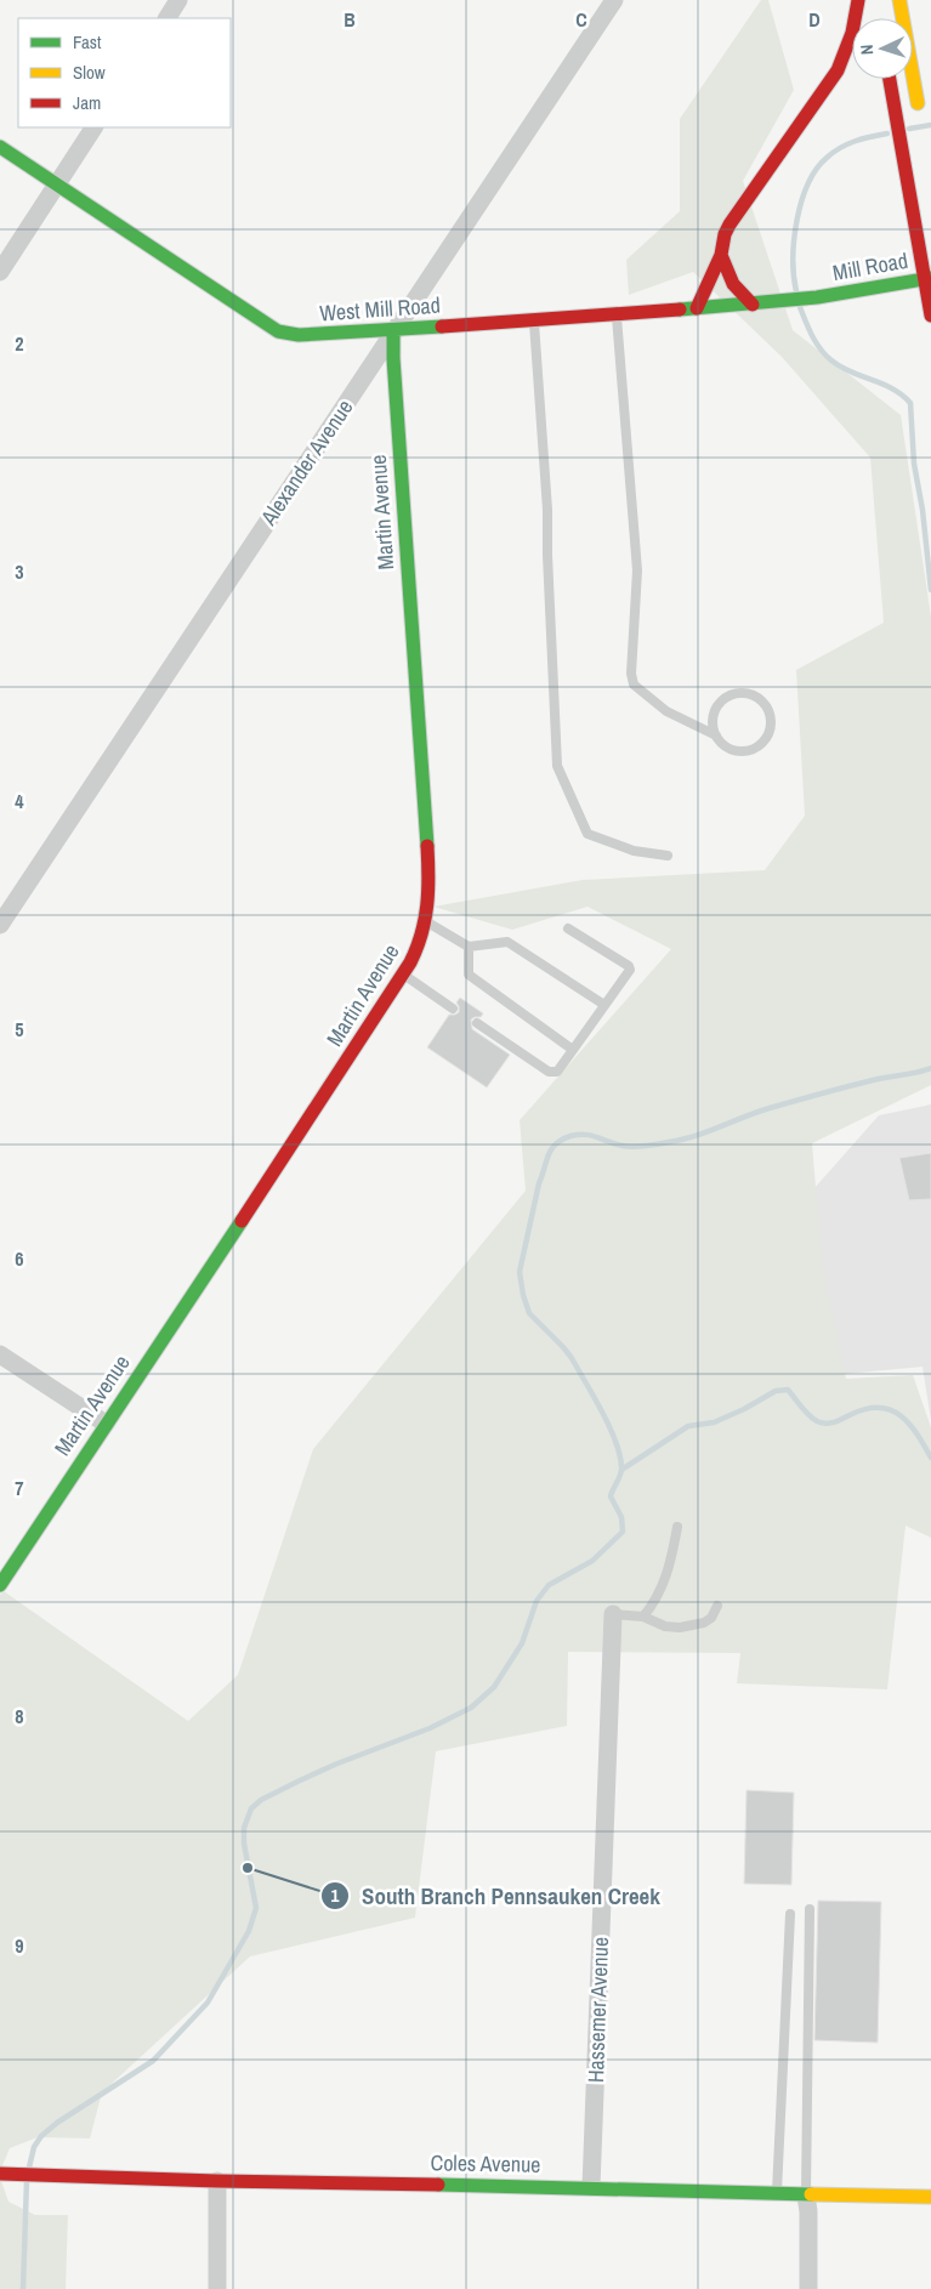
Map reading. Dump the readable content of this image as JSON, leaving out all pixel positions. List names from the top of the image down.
{
  "streets": {
    "main road": [
      "Mill Road",
      "West Mill Road",
      "Martin Avenue",
      "Coles Avenue"
    ],
    "street": ["Alexander Avenue", "Hassemer Avenue"]
  },
  "crossings": [
    ["Mill Road", "West Mill Road"],
    ["West Mill Road", "Alexander Avenue"],
    ["West Mill Road", "Martin Avenue"],
    ["Alexander Avenue", "Martin Avenue"],
    ["Hassemer Avenue", "Coles Avenue"]
  ],
  "places": ["South Branch Pennsauken Creek"],
  "legend": ["Fast", "Slow", "Jam"],
  "north": "left",
  "grid": {
    "columns": ["B", "C", "D"],
    "rows": [
      "2",
      "3",
      "4",
      "5",
      "6",
      "7",
      "8",
      "9"
    ]
  }
}
